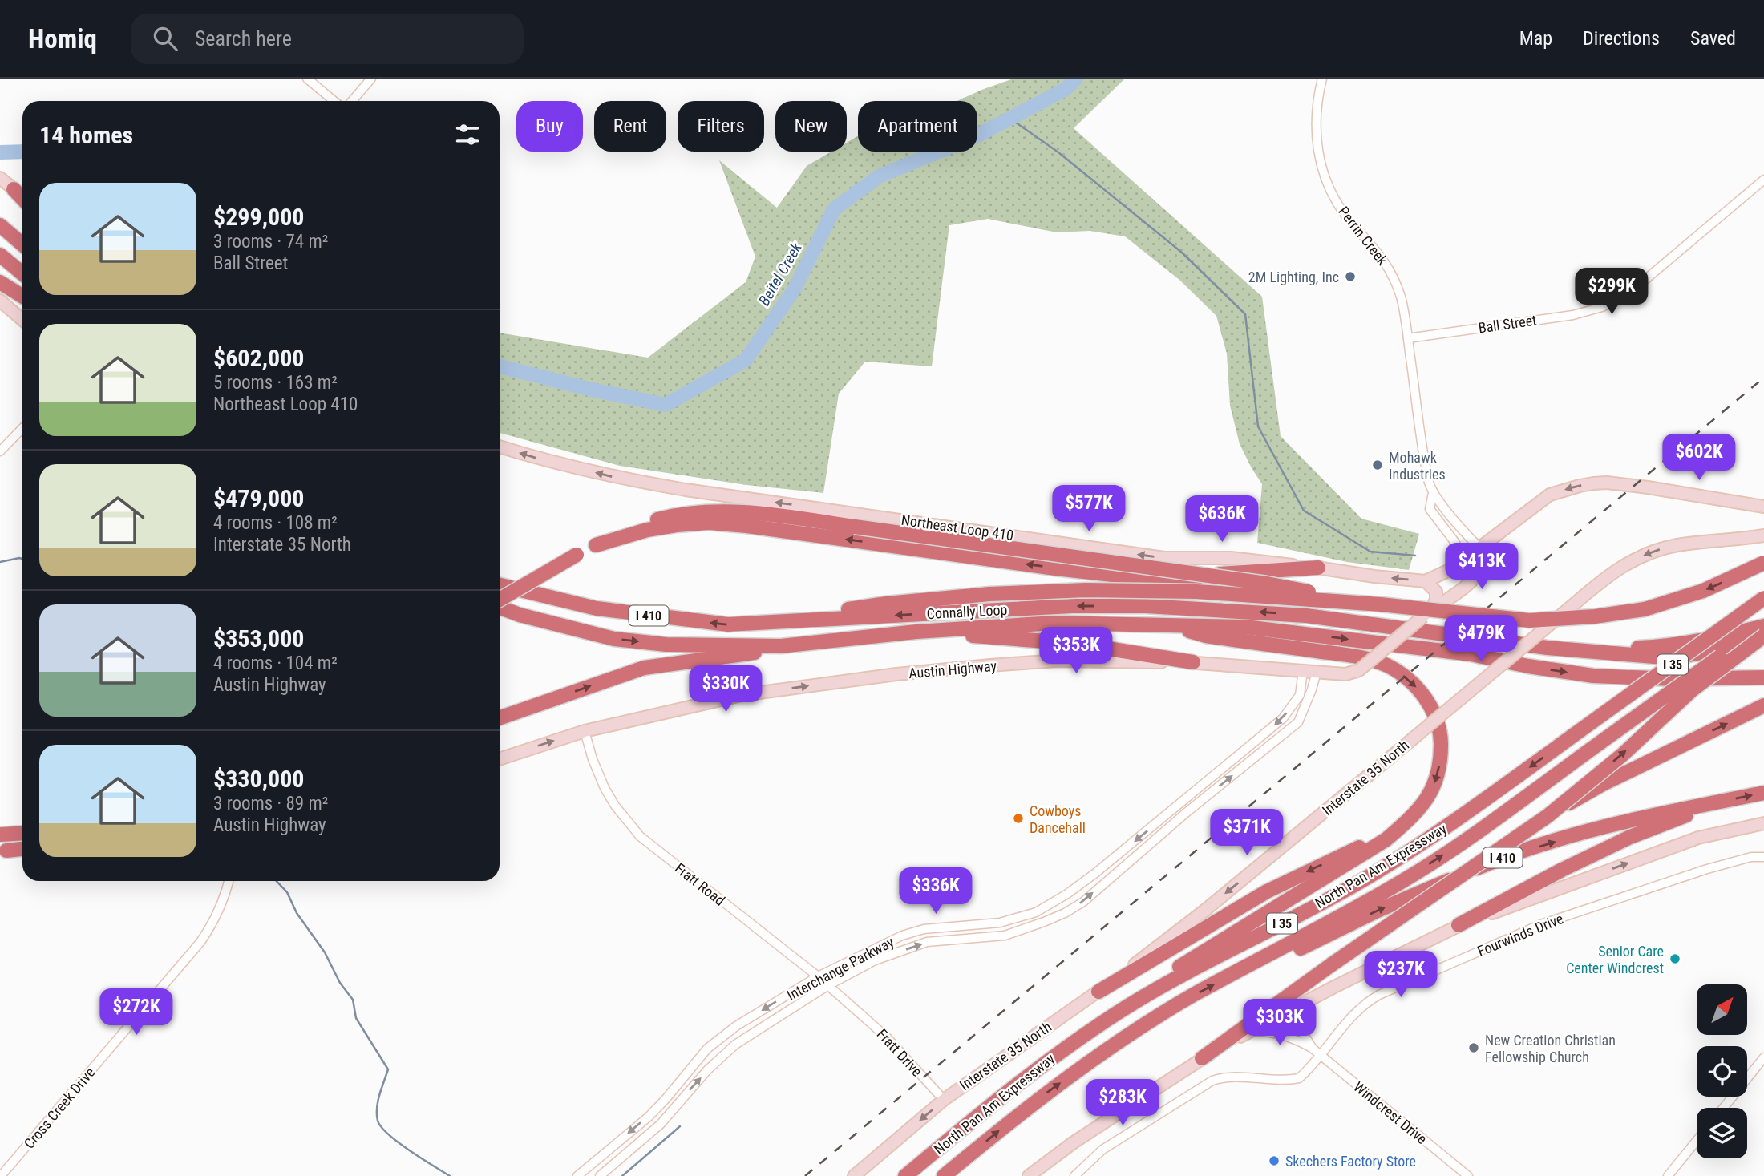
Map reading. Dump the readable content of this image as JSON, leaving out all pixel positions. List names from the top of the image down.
{
  "streets": {
    "highway": [
      "Connally Loop",
      "I 410",
      "I 35",
      "North Pan Am Expressway"
    ],
    "main road": ["Northeast Loop 410", "Austin Highway", "Interstate 35 North"],
    "street": [
      "Perrin Creek",
      "Ball Street",
      "Fratt Road",
      "Fourwinds Drive",
      "Interchange Parkway",
      "Fratt Drive",
      "Cross Creek Drive",
      "Windcrest Drive"
    ]
  },
  "crossings": [
    ["Perrin Creek", "Ball Street"],
    ["Perrin Creek", "Austin Highway"],
    ["Connally Loop", "I 410"],
    ["I 410", "North Pan Am Expressway"],
    ["Austin Highway", "Fratt Road"],
    ["Austin Highway", "Interchange Parkway"],
    ["Interstate 35 North", "Fratt Drive"],
    ["Fratt Road", "Interchange Parkway"],
    ["Fratt Road", "Fratt Drive"],
    ["Fourwinds Drive", "Windcrest Drive"]
  ],
  "one_way": ["Northeast Loop 410", "Austin Highway", "Interstate 35 North"],
  "water": ["Beitel Creek"],
  "places": [
    "2M Lighting, Inc",
    "Mohawk Industries",
    "Cowboys Dancehall",
    "Senior Care Center Windcrest",
    "New Creation Christian Fellowship Church",
    "Skechers Factory Store"
  ],
  "north": "top right",
  "page": {
    "header": "Homiq",
    "search": "Search here",
    "nav": ["Map", "Directions", "Saved"],
    "chip": [
      "Buy",
      "Rent",
      "Filters",
      "New",
      "Apartment"
    ],
    "heading": "14 homes",
    "list": [
      {
        "name": "$299,000",
        "note": "3 rooms · 74 m² · Ball Street"
      },
      {
        "name": "$602,000",
        "note": "5 rooms · 163 m² · Northeast Loop 410"
      },
      {
        "name": "$479,000",
        "note": "4 rooms · 108 m² · Interstate 35 North"
      },
      {
        "name": "$353,000",
        "note": "4 rooms · 104 m² · Austin Highway"
      },
      {
        "name": "$330,000",
        "note": "3 rooms · 89 m² · Austin Highway"
      }
    ],
    "price": [
      "$299K",
      "$602K",
      "$577K",
      "$636K",
      "$413K",
      "$479K",
      "$353K",
      "$330K",
      "$371K",
      "$336K",
      "$237K",
      "$272K",
      "$303K",
      "$283K"
    ]
  }
}
